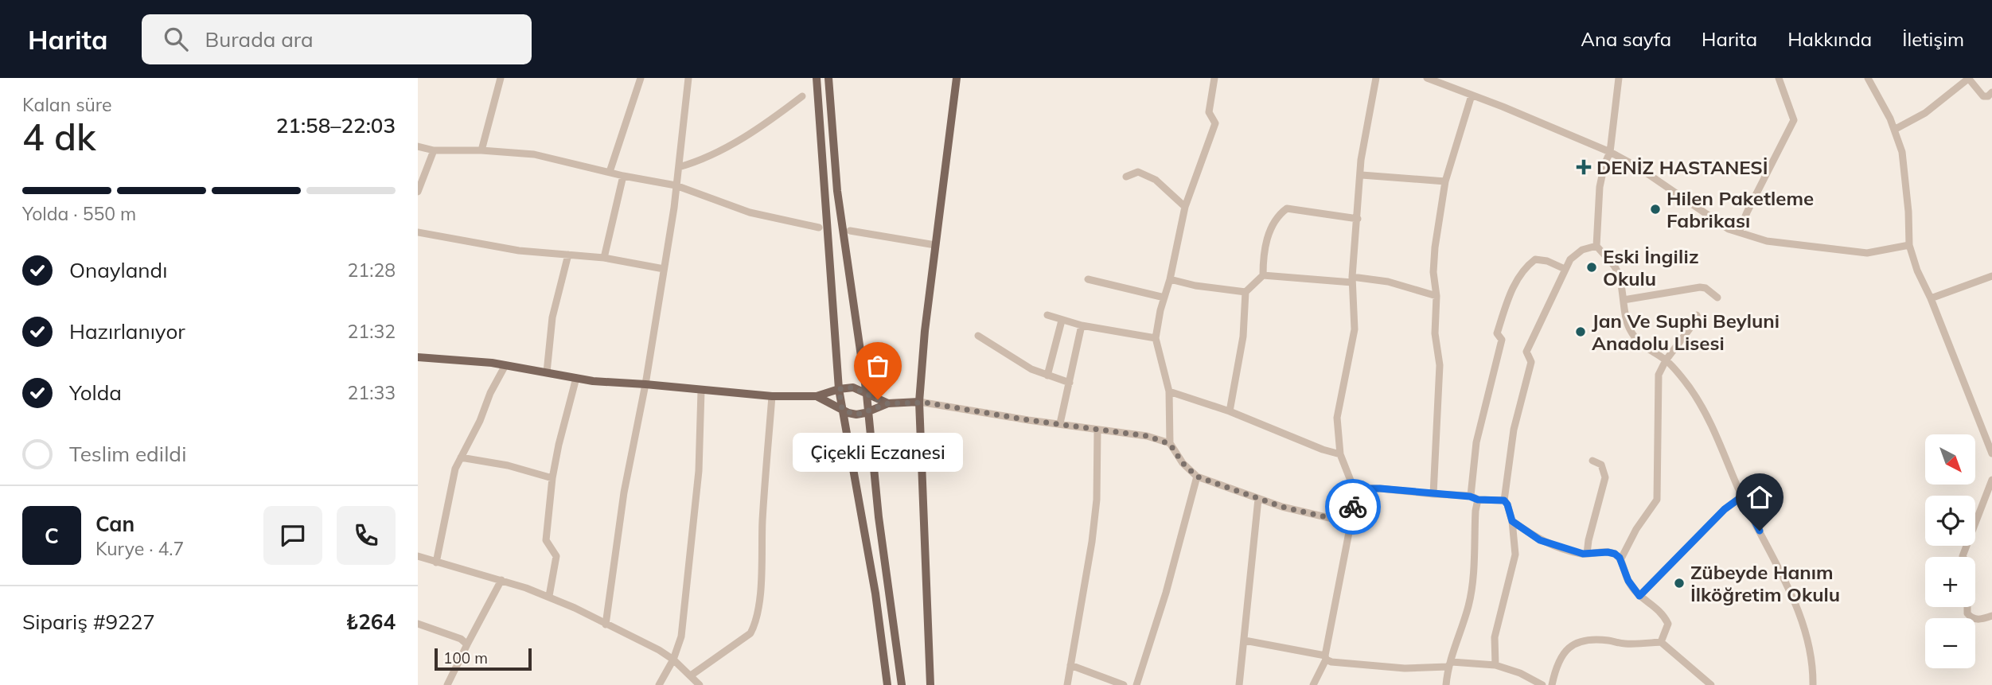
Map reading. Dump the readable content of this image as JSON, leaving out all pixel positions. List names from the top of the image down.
{
  "places": {
    "health": ["DENİZ HASTANESİ"],
    "other": [
      "Hilen Paketleme Fabrikası",
      "Eski İngiliz Okulu",
      "Jan Ve Suphi Beyluni Anadolu Lisesi",
      "Çiçekli Eczanesi",
      "Zübeyde Hanım İlköğretim Okulu"
    ]
  },
  "scale_bar": "100 m",
  "north": "bottom right",
  "page": {
    "header": "Harita",
    "search": "Burada ara",
    "nav": [
      "Ana sayfa",
      "Harita",
      "Hakkında",
      "İletişim"
    ],
    "heading": ["4 dk", "Kalan süre", "21:58–22:03"],
    "panel": [
      "Can",
      "Kurye · 4.7",
      "Sipariş #9227",
      "₺264"
    ],
    "bar": "Yolda · 550 m",
    "list": [
      ["Onaylandı", "21:28"],
      ["Hazırlanıyor", "21:32"],
      ["Yolda", "21:33"],
      "Teslim edildi"
    ],
    "bubble": "Çiçekli Eczanesi",
    "map_buttons": ["+", "−"],
    "round": "C",
    "scale": "100 m"
  }
}
